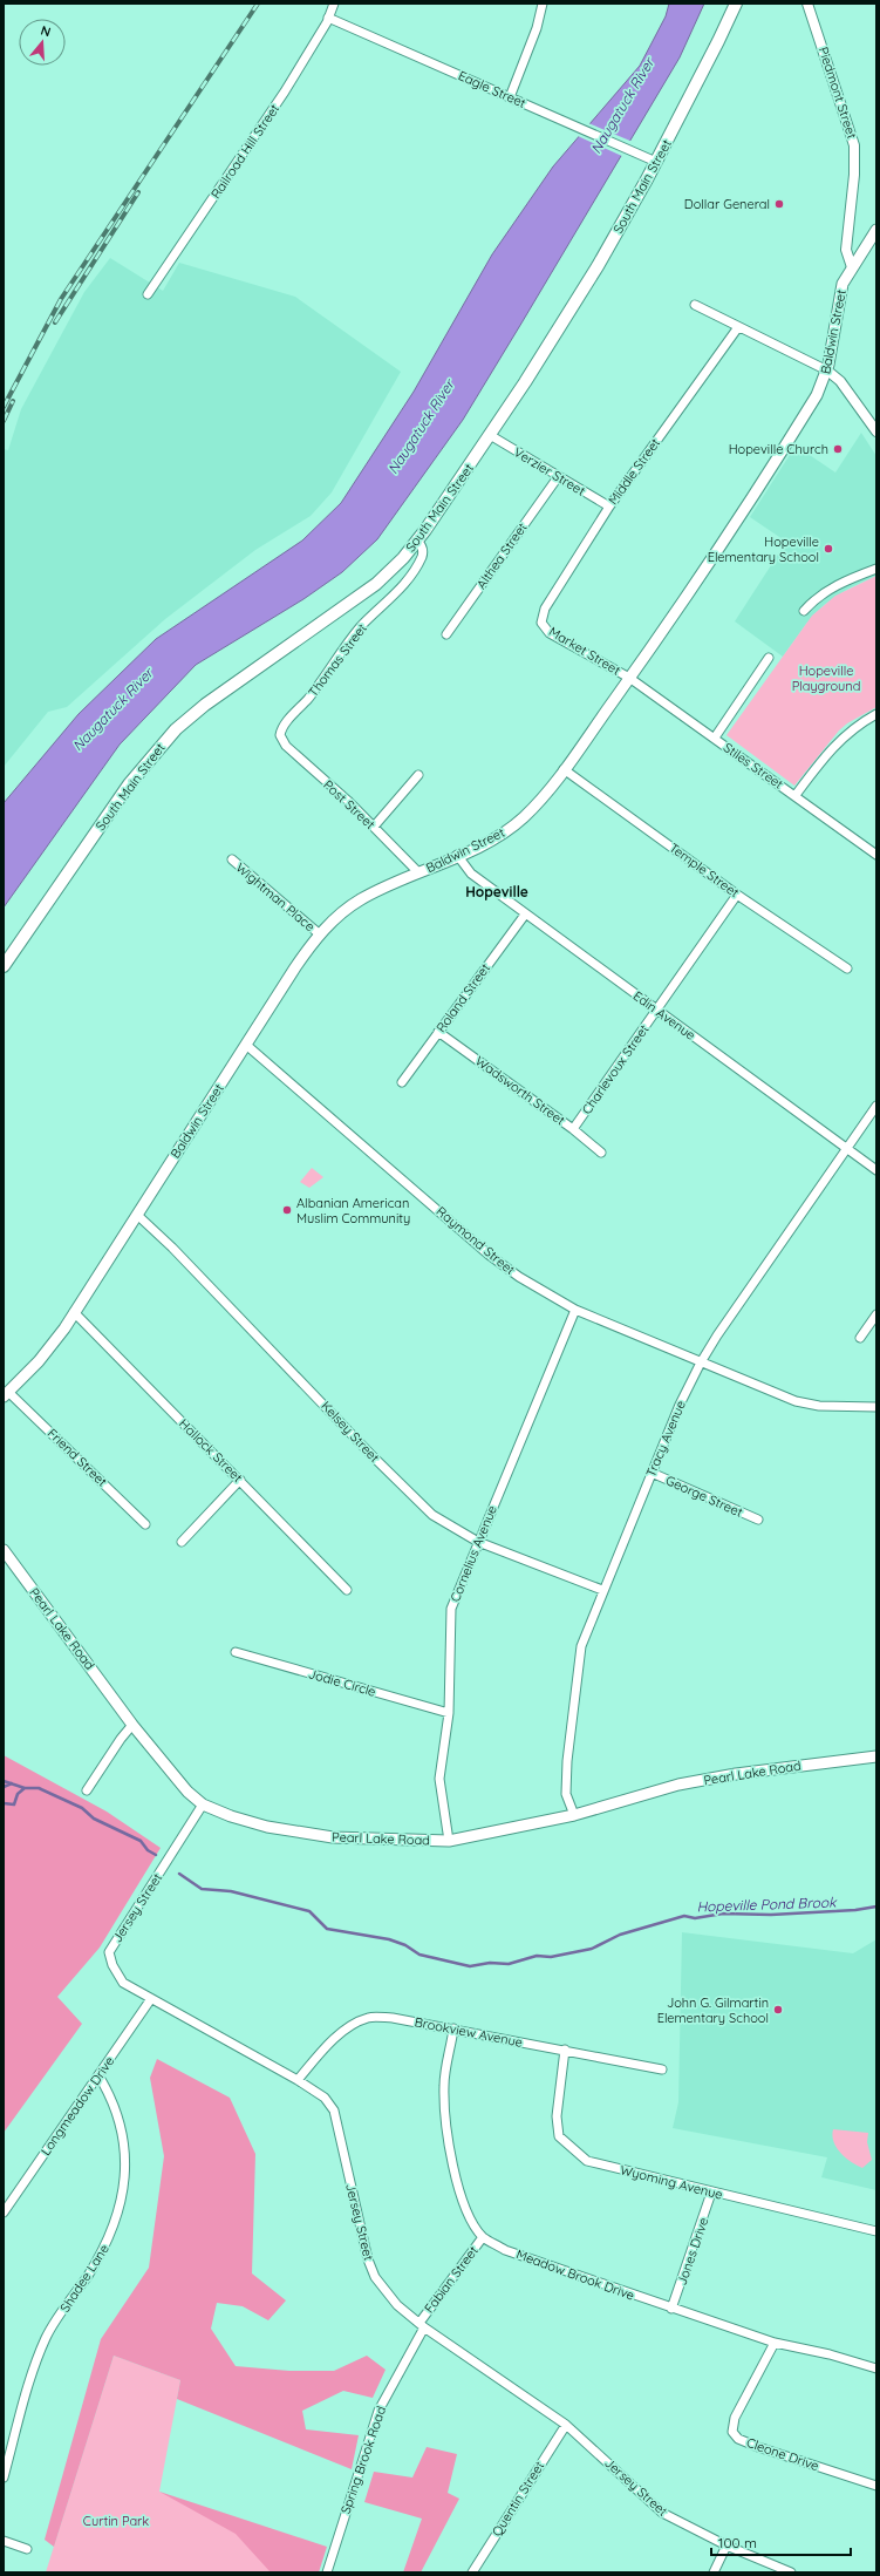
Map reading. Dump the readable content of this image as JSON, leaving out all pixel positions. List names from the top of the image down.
{
  "streets": {
    "main road": ["South Main Street", "Baldwin Street", "Pearl Lake Road"],
    "street": [
      "Eagle Street",
      "Piedmont Street",
      "Railroad Hill Street",
      "Verzier Street",
      "Middle Street",
      "Althea Street",
      "Market Street",
      "Thomas Street",
      "Stiles Street",
      "Post Street",
      "Temple Street",
      "Wightman Place",
      "Roland Street",
      "Edin Avenue",
      "Charlevoux Street",
      "Wadsworth Street",
      "Raymond Street",
      "Kelsey Street",
      "Tracy Avenue",
      "Hallock Street",
      "Friend Street",
      "George Street",
      "Cornelius Avenue",
      "Jodie Circle",
      "Jersey Street",
      "Brookview Avenue",
      "Longmeadow Drive",
      "Wyoming Avenue",
      "Jones Drive",
      "Meadow Brook Drive",
      "Shadee Lane",
      "Fabian Street",
      "Cleone Drive",
      "Spring Brook Road",
      "Quentin Street"
    ]
  },
  "crossings": [
    ["Eagle Street", "Railroad Hill Street"],
    ["Eagle Street", "South Main Street"],
    ["Piedmont Street", "Baldwin Street"],
    ["South Main Street", "Verzier Street"],
    ["South Main Street", "Thomas Street"],
    ["Baldwin Street", "Market Street"],
    ["Baldwin Street", "Stiles Street"],
    ["Baldwin Street", "Post Street"],
    ["Baldwin Street", "Temple Street"],
    ["Baldwin Street", "Wightman Place"],
    ["Baldwin Street", "Edin Avenue"],
    ["Baldwin Street", "Raymond Street"],
    ["Baldwin Street", "Kelsey Street"],
    ["Baldwin Street", "Hallock Street"],
    ["Baldwin Street", "Friend Street"],
    ["Verzier Street", "Middle Street"],
    ["Verzier Street", "Althea Street"],
    ["Middle Street", "Market Street"],
    ["Market Street", "Stiles Street"],
    ["Thomas Street", "Post Street"],
    ["Temple Street", "Charlevoux Street"],
    ["Roland Street", "Edin Avenue"],
    ["Roland Street", "Wadsworth Street"],
    ["Edin Avenue", "Charlevoux Street"],
    ["Edin Avenue", "Tracy Avenue"],
    ["Charlevoux Street", "Wadsworth Street"],
    ["Raymond Street", "Tracy Avenue"],
    ["Raymond Street", "Cornelius Avenue"],
    ["Kelsey Street", "Tracy Avenue"],
    ["Kelsey Street", "Cornelius Avenue"],
    ["Tracy Avenue", "George Street"],
    ["Tracy Avenue", "Pearl Lake Road"],
    ["Cornelius Avenue", "Pearl Lake Road"],
    ["Cornelius Avenue", "Jodie Circle"],
    ["Pearl Lake Road", "Jersey Street"],
    ["Jersey Street", "Brookview Avenue"],
    ["Jersey Street", "Longmeadow Drive"],
    ["Jersey Street", "Fabian Street"],
    ["Jersey Street", "Spring Brook Road"],
    ["Jersey Street", "Quentin Street"],
    ["Brookview Avenue", "Wyoming Avenue"],
    ["Brookview Avenue", "Meadow Brook Drive"],
    ["Longmeadow Drive", "Shadee Lane"],
    ["Wyoming Avenue", "Jones Drive"],
    ["Jones Drive", "Meadow Brook Drive"],
    ["Meadow Brook Drive", "Fabian Street"],
    ["Meadow Brook Drive", "Cleone Drive"],
    ["Fabian Street", "Spring Brook Road"]
  ],
  "districts": ["Hopeville"],
  "water": ["Naugatuck River", "Hopeville Pond Brook"],
  "parks": ["Hopeville Playground", "Curtin Park"],
  "places": [
    "Dollar General",
    "Hopeville Church",
    "Hopeville Elementary School",
    "Albanian American Muslim Community",
    "John G. Gilmartin Elementary School"
  ],
  "scale_bar": "100 m",
  "north": "top"
}
